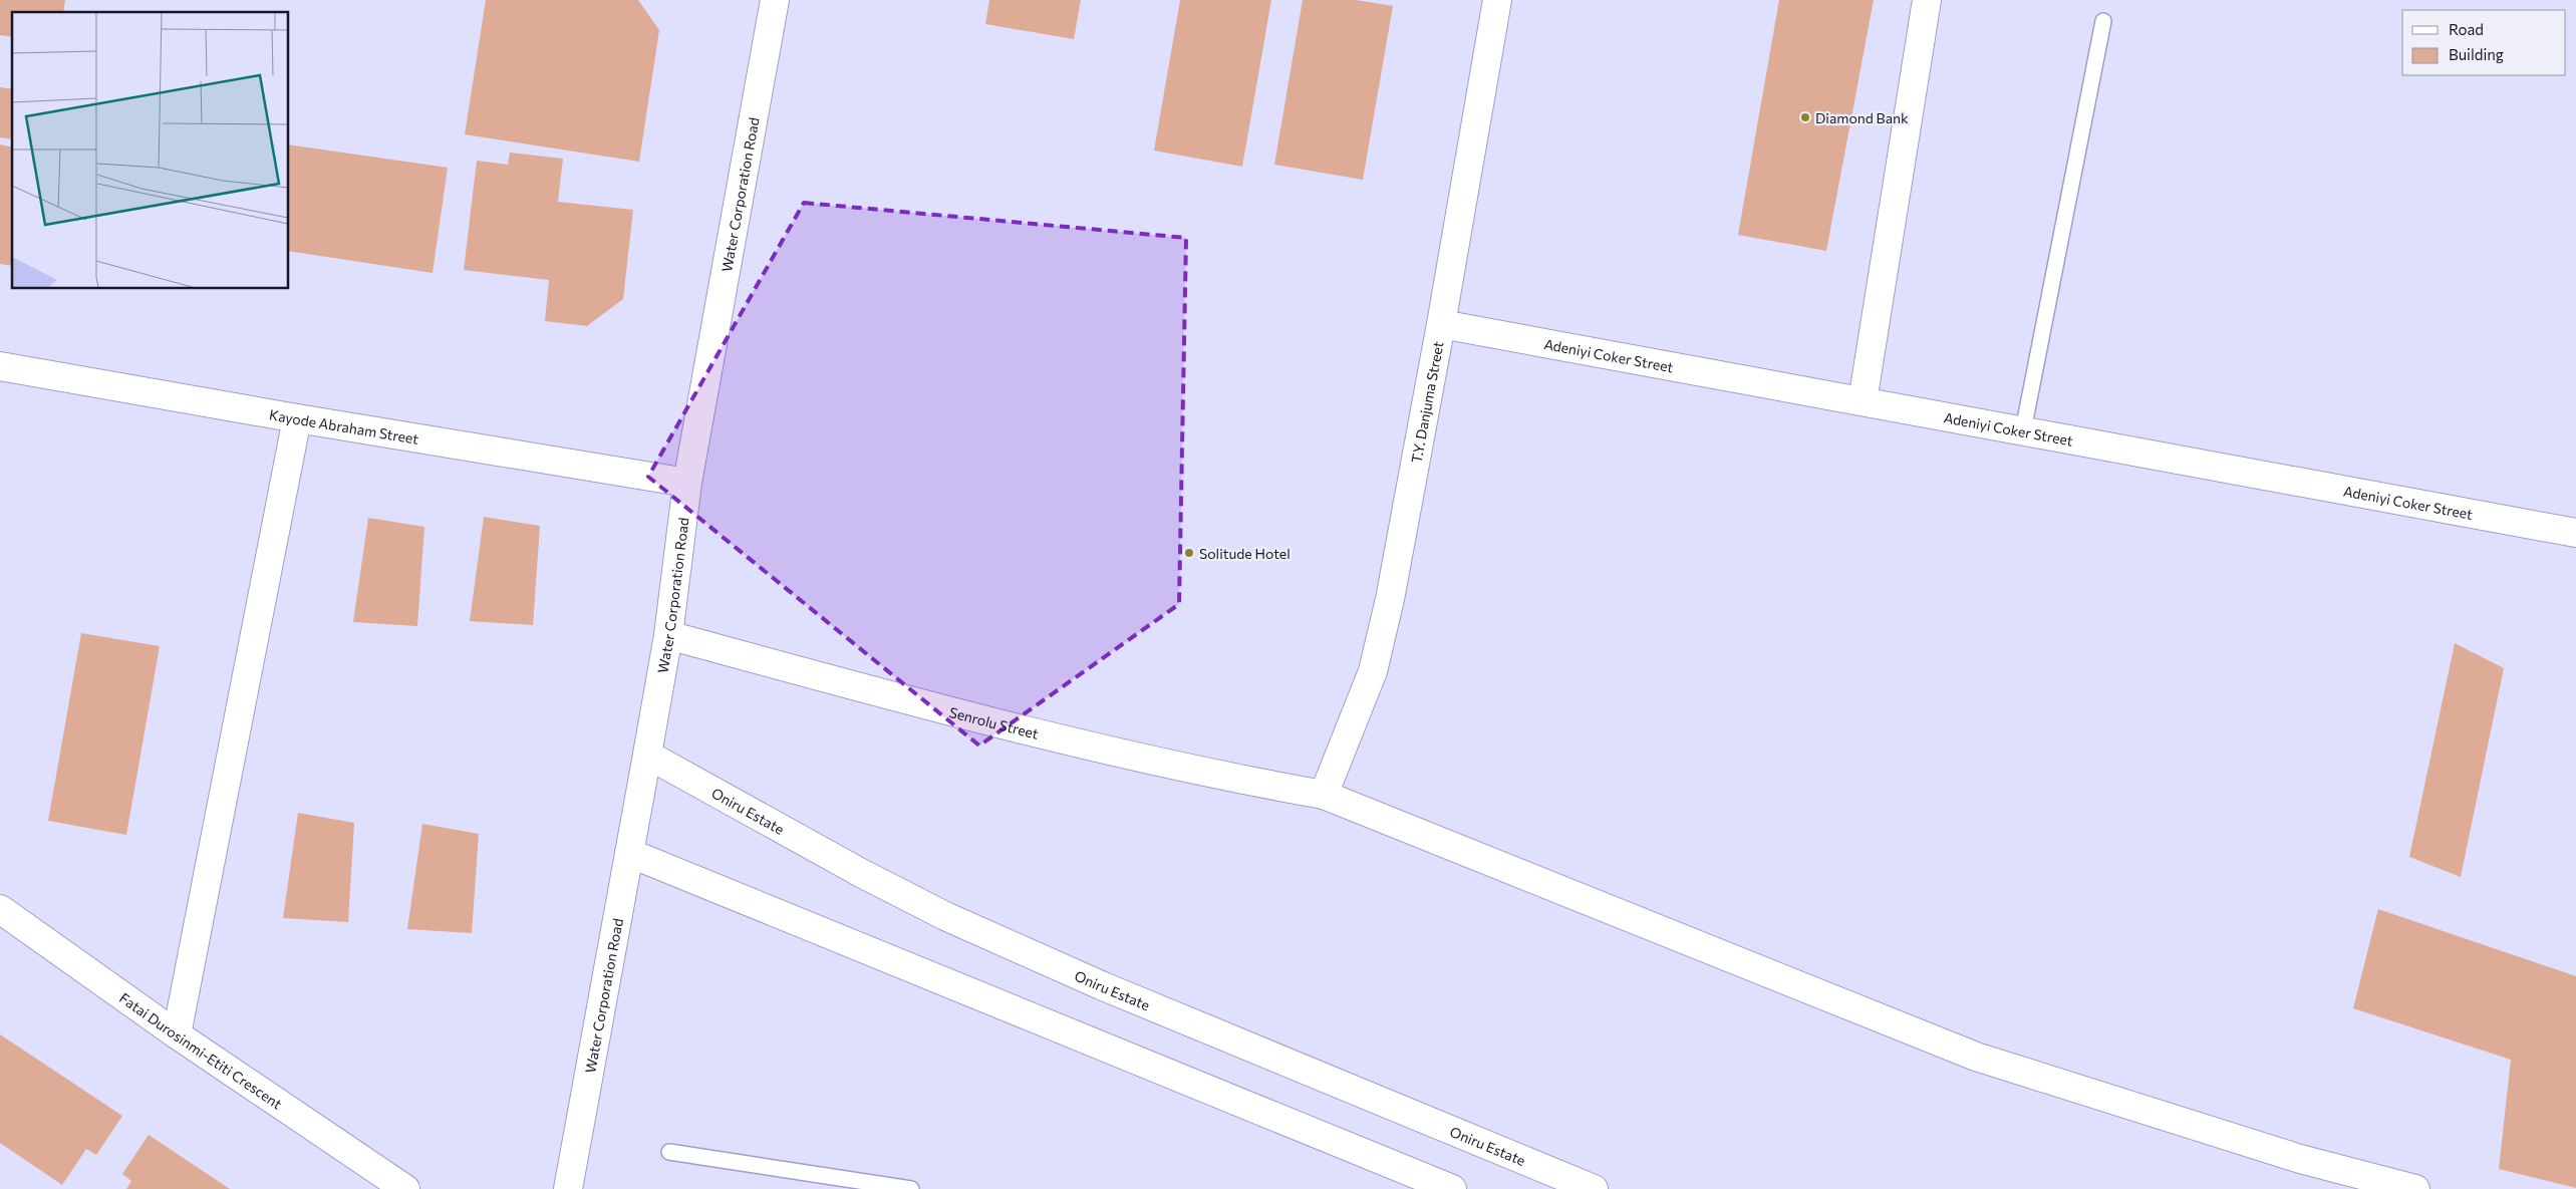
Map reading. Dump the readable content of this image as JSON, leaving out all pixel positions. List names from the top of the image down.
{
  "streets": {
    "street": [
      "Water Corporation Road",
      "Adeniyi Coker Street",
      "T.Y. Danjuma Street",
      "Kayode Abraham Street",
      "Senrolu Street",
      "Oniru Estate",
      "Fatai Durosinmi-Etiti Crescent"
    ]
  },
  "crossings": [
    ["Water Corporation Road", "Kayode Abraham Street"],
    ["Water Corporation Road", "Senrolu Street"],
    ["Water Corporation Road", "Oniru Estate"],
    ["Adeniyi Coker Street", "T.Y. Danjuma Street"],
    ["T.Y. Danjuma Street", "Senrolu Street"]
  ],
  "places": ["Diamond Bank", "Solitude Hotel"],
  "legend": ["Road", "Building"]
}
